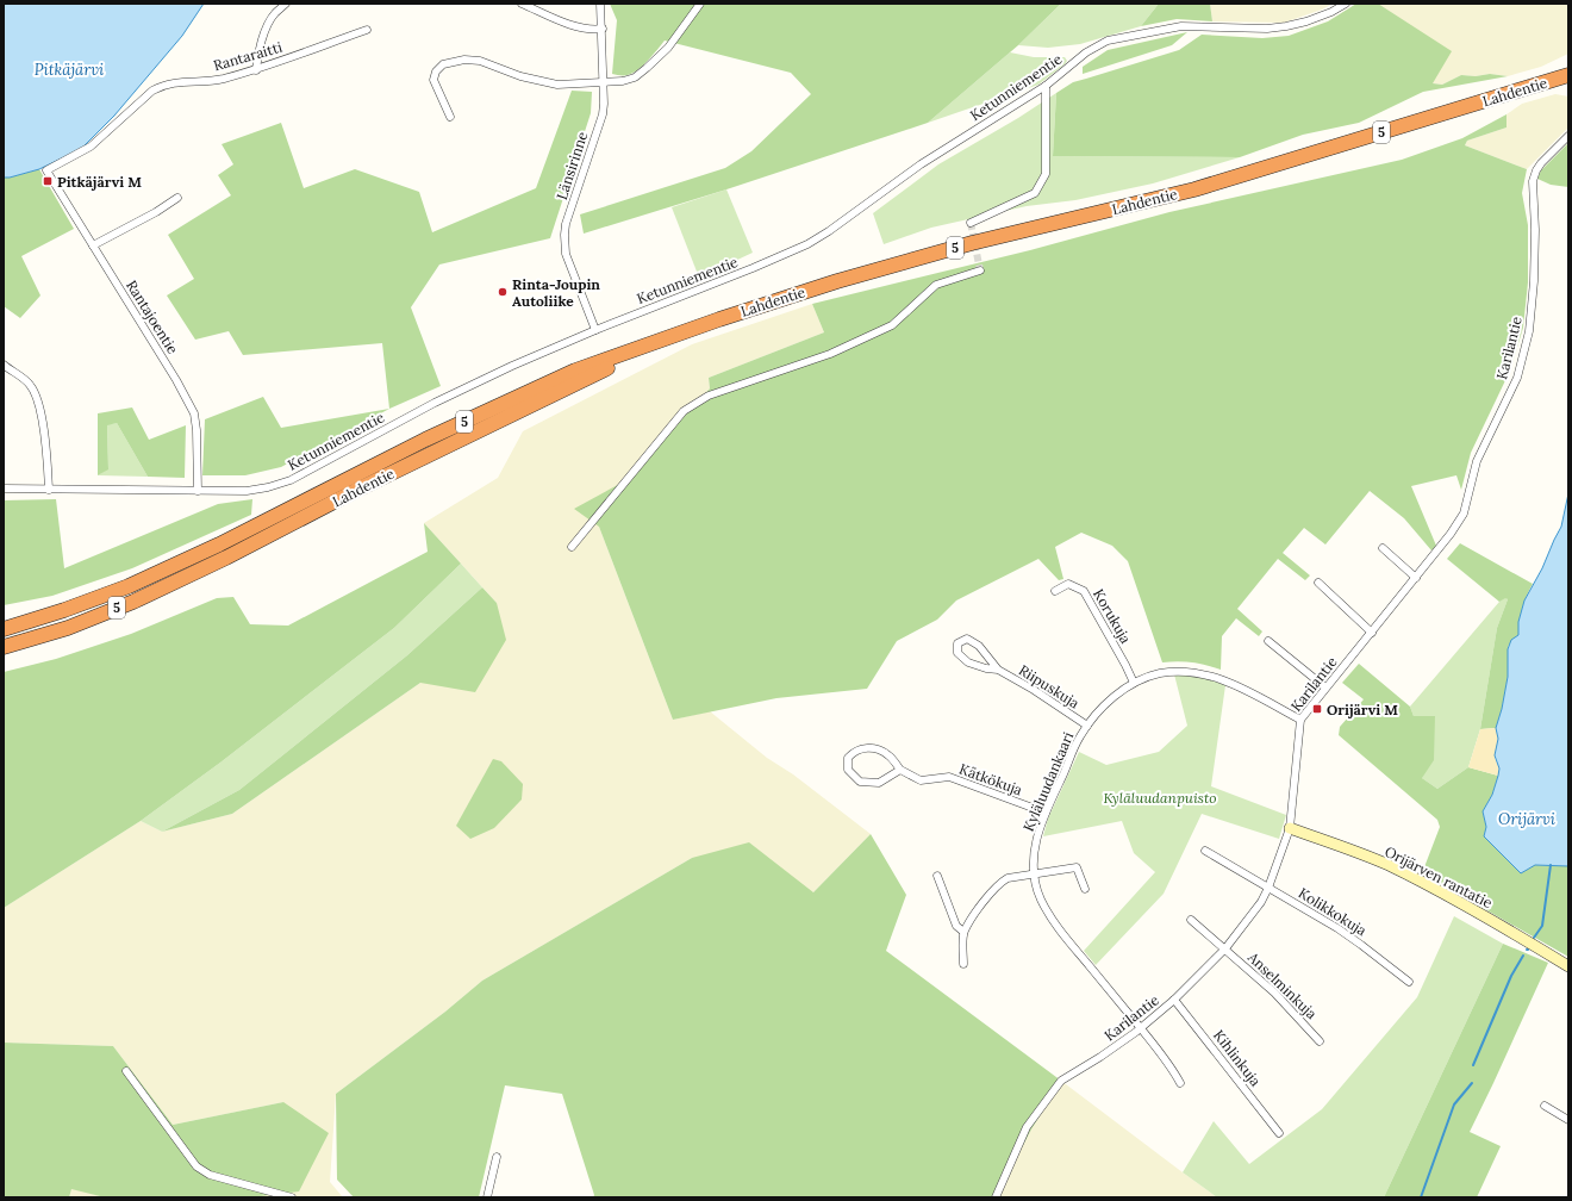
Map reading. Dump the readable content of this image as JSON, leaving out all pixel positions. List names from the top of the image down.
{
  "streets": {
    "highway": ["Lahdentie", "5"],
    "street": [
      "Rantaraitti",
      "Ketunniementie",
      "Länsirinne",
      "Rantajoentie",
      "Karilantie",
      "Korukuja",
      "Riipuskuja",
      "Kätkökuja",
      "Kyläluudankaari",
      "Orijärven rantatie",
      "Kolikkokuja",
      "Anselminkuja",
      "Kihlinkuja"
    ]
  },
  "crossings": [
    ["Rantaraitti", "Rantajoentie"],
    ["Ketunniementie", "Länsirinne"],
    ["Ketunniementie", "Rantajoentie"],
    ["Karilantie", "Kyläluudankaari"],
    ["Karilantie", "Orijärven rantatie"],
    ["Karilantie", "Kolikkokuja"],
    ["Karilantie", "Anselminkuja"],
    ["Karilantie", "Kihlinkuja"],
    ["Korukuja", "Kyläluudankaari"],
    ["Riipuskuja", "Kyläluudankaari"],
    ["Kätkökuja", "Kyläluudankaari"]
  ],
  "water": ["Pitkäjärvi", "Orijärvi"],
  "parks": ["Kyläluudanpuisto"],
  "places": {
    "transit": ["Pitkäjärvi M", "Orijärvi M"],
    "other": ["Rinta-Joupin Autoliike"]
  }
}
